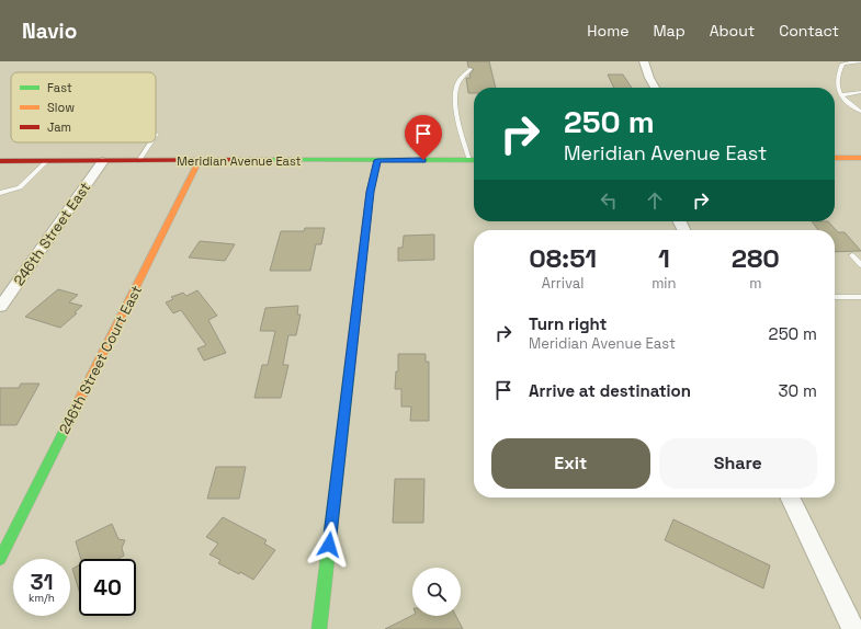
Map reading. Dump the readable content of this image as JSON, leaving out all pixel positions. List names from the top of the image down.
{
  "streets": {
    "street": ["Meridian Avenue East", "246th Street East", "246th Street Court East"]
  },
  "crossings": [
    ["Meridian Avenue East", "246th Street East"],
    ["Meridian Avenue East", "246th Street Court East"]
  ],
  "legend": ["Fast", "Slow", "Jam"],
  "page": {
    "header": "Navio",
    "nav": [
      "Home",
      "Map",
      "About",
      "Contact"
    ],
    "turn": ["250 m", "Meridian Avenue East"],
    "eta": [
      "08:51",
      "Arrival",
      "1",
      "min",
      "280",
      "m"
    ],
    "list": [
      {
        "name": "Turn right",
        "note": "Meridian Avenue East",
        "value": "250 m"
      },
      {
        "name": "Arrive at destination",
        "value": "30 m"
      }
    ],
    "buttons": ["Exit", "Share"],
    "speed": "31 km/h",
    "limit": "40"
  }
}
